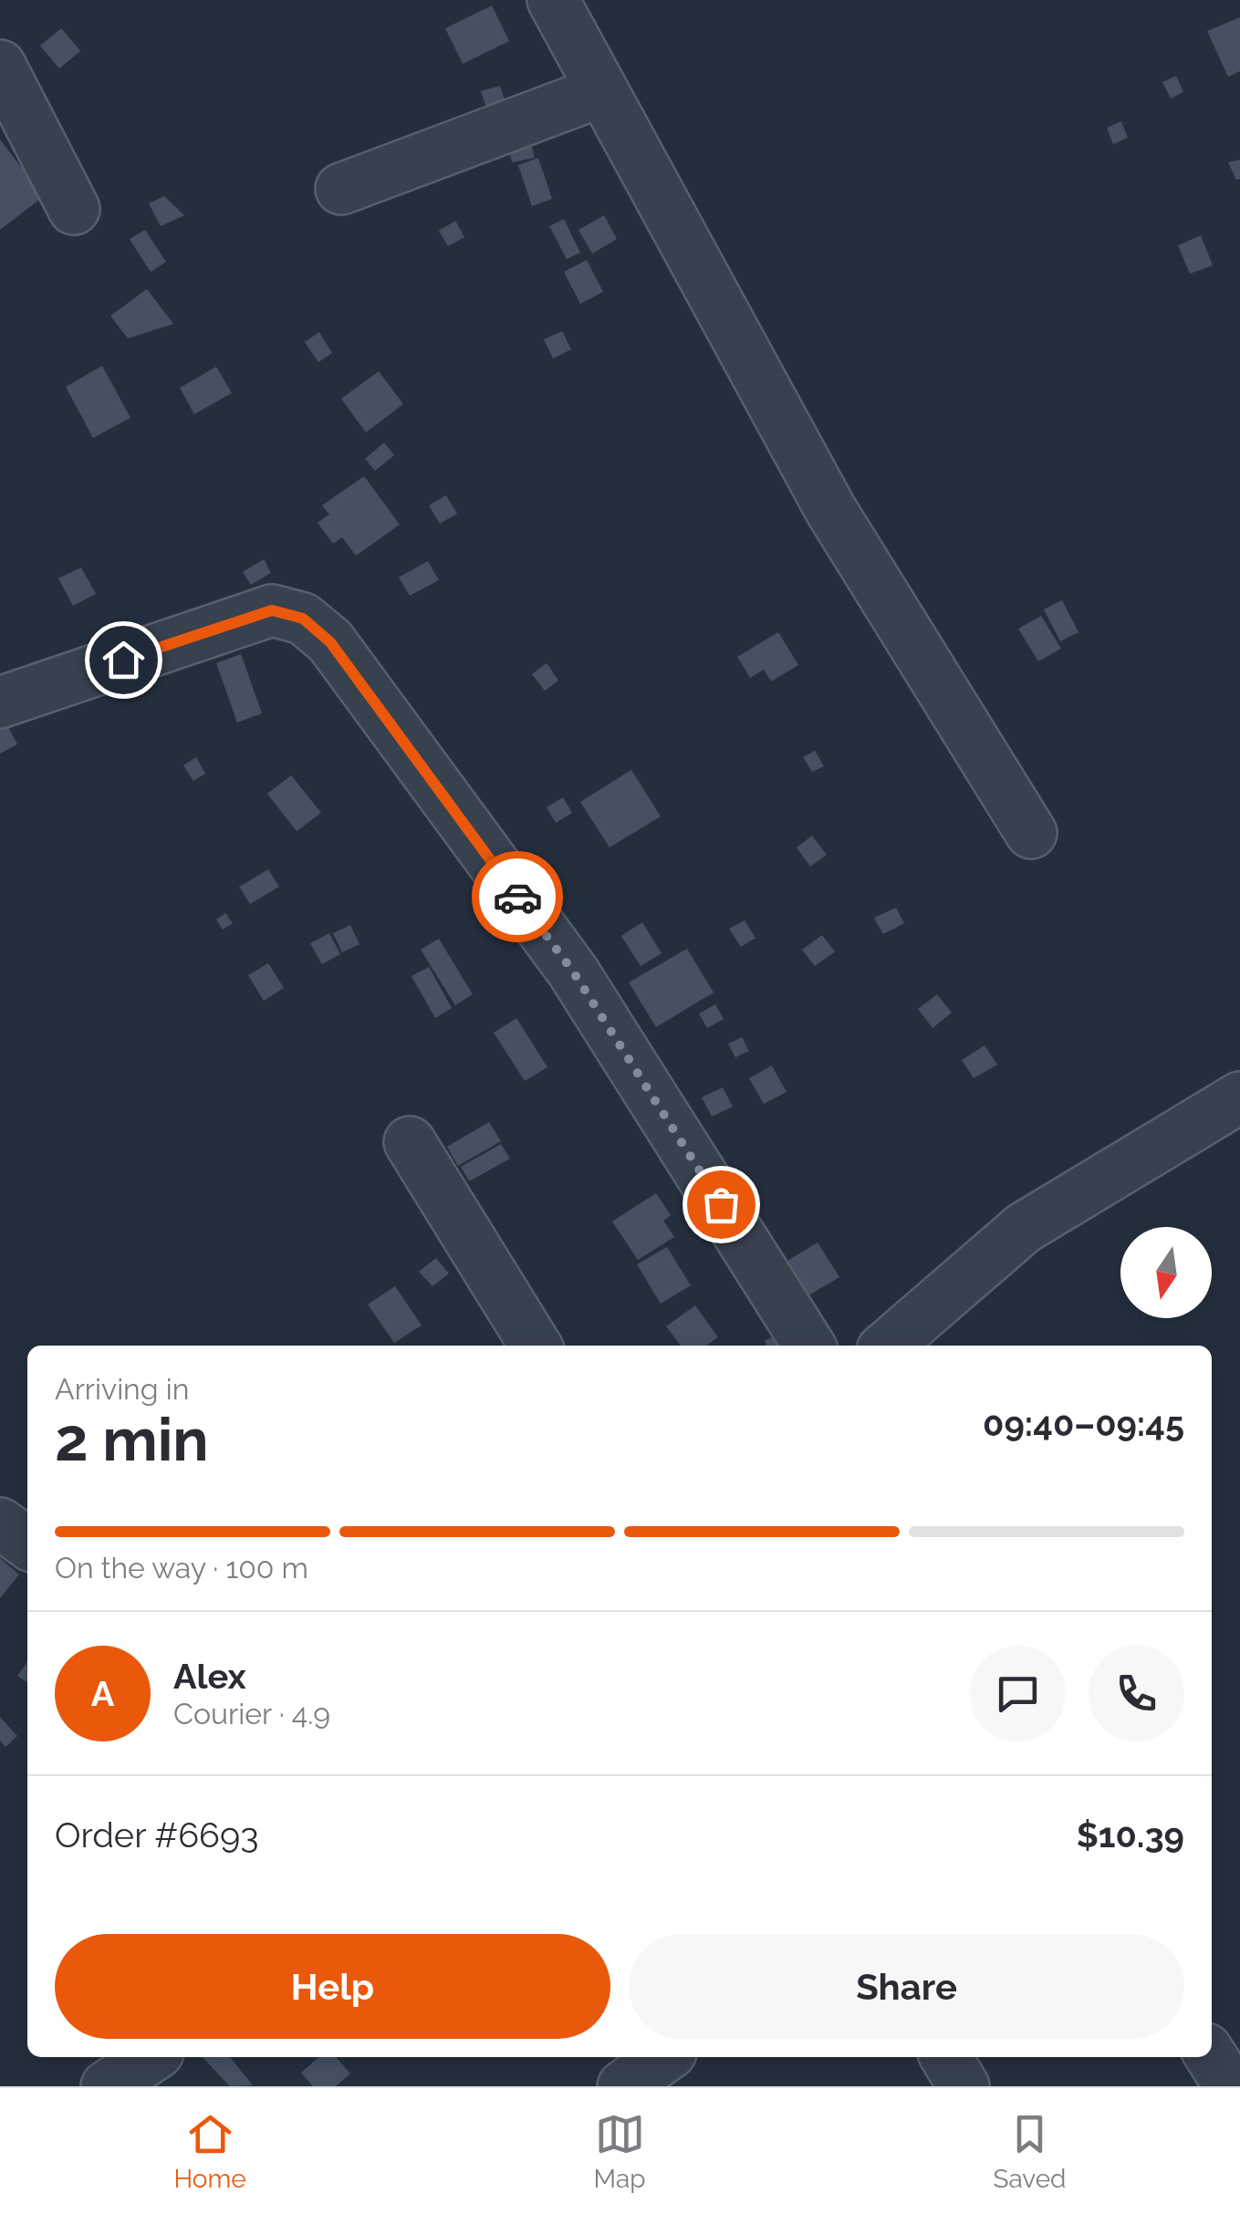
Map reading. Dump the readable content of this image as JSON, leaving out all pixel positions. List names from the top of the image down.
{
  "north": "bottom",
  "page": {
    "heading": ["2 min", "Arriving in", "09:40–09:45"],
    "panel": [
      "Alex",
      "Courier · 4.9",
      "Order #6693",
      "$10.39"
    ],
    "bar": "On the way · 100 m",
    "round": "A",
    "buttons": ["Help", "Share"],
    "tabs": ["Home", "Map", "Saved"]
  }
}
